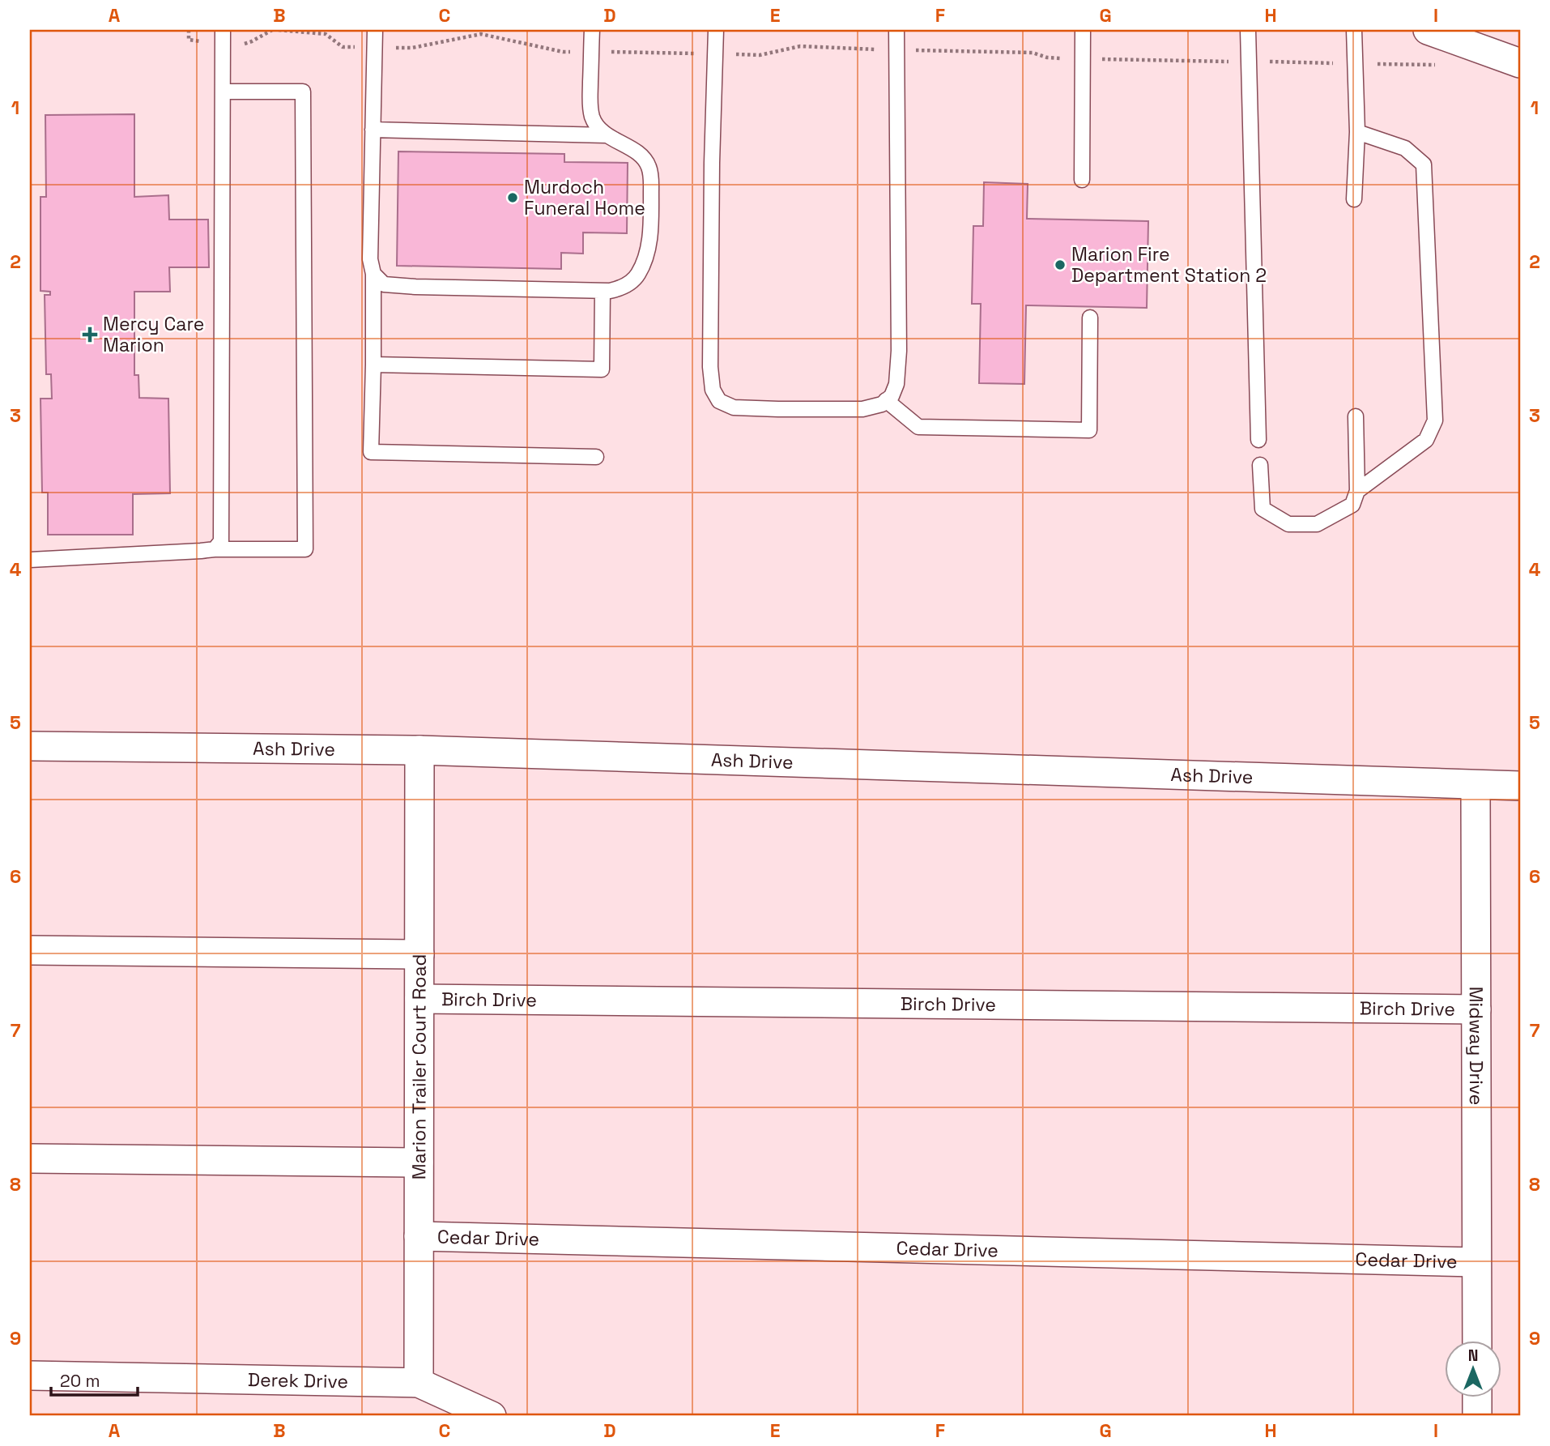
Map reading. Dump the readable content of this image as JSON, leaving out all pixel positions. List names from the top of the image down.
{
  "streets": {
    "street": [
      "Ash Drive",
      "Birch Drive",
      "Midway Drive",
      "Marion Trailer Court Road",
      "Cedar Drive",
      "Derek Drive"
    ]
  },
  "crossings": [
    ["Ash Drive", "Midway Drive"],
    ["Ash Drive", "Marion Trailer Court Road"],
    ["Birch Drive", "Midway Drive"],
    ["Birch Drive", "Marion Trailer Court Road"],
    ["Midway Drive", "Cedar Drive"],
    ["Marion Trailer Court Road", "Cedar Drive"],
    ["Marion Trailer Court Road", "Derek Drive"]
  ],
  "places": {
    "other": ["Murdoch Funeral Home", "Marion Fire Department Station 2"],
    "health": ["Mercy Care Marion"]
  },
  "scale_bar": "20 m",
  "north": "top",
  "grid": {
    "columns": [
      "A",
      "B",
      "C",
      "D",
      "E",
      "F",
      "G",
      "H",
      "I"
    ],
    "rows": [
      "1",
      "2",
      "3",
      "4",
      "5",
      "6",
      "7",
      "8",
      "9"
    ]
  }
}
